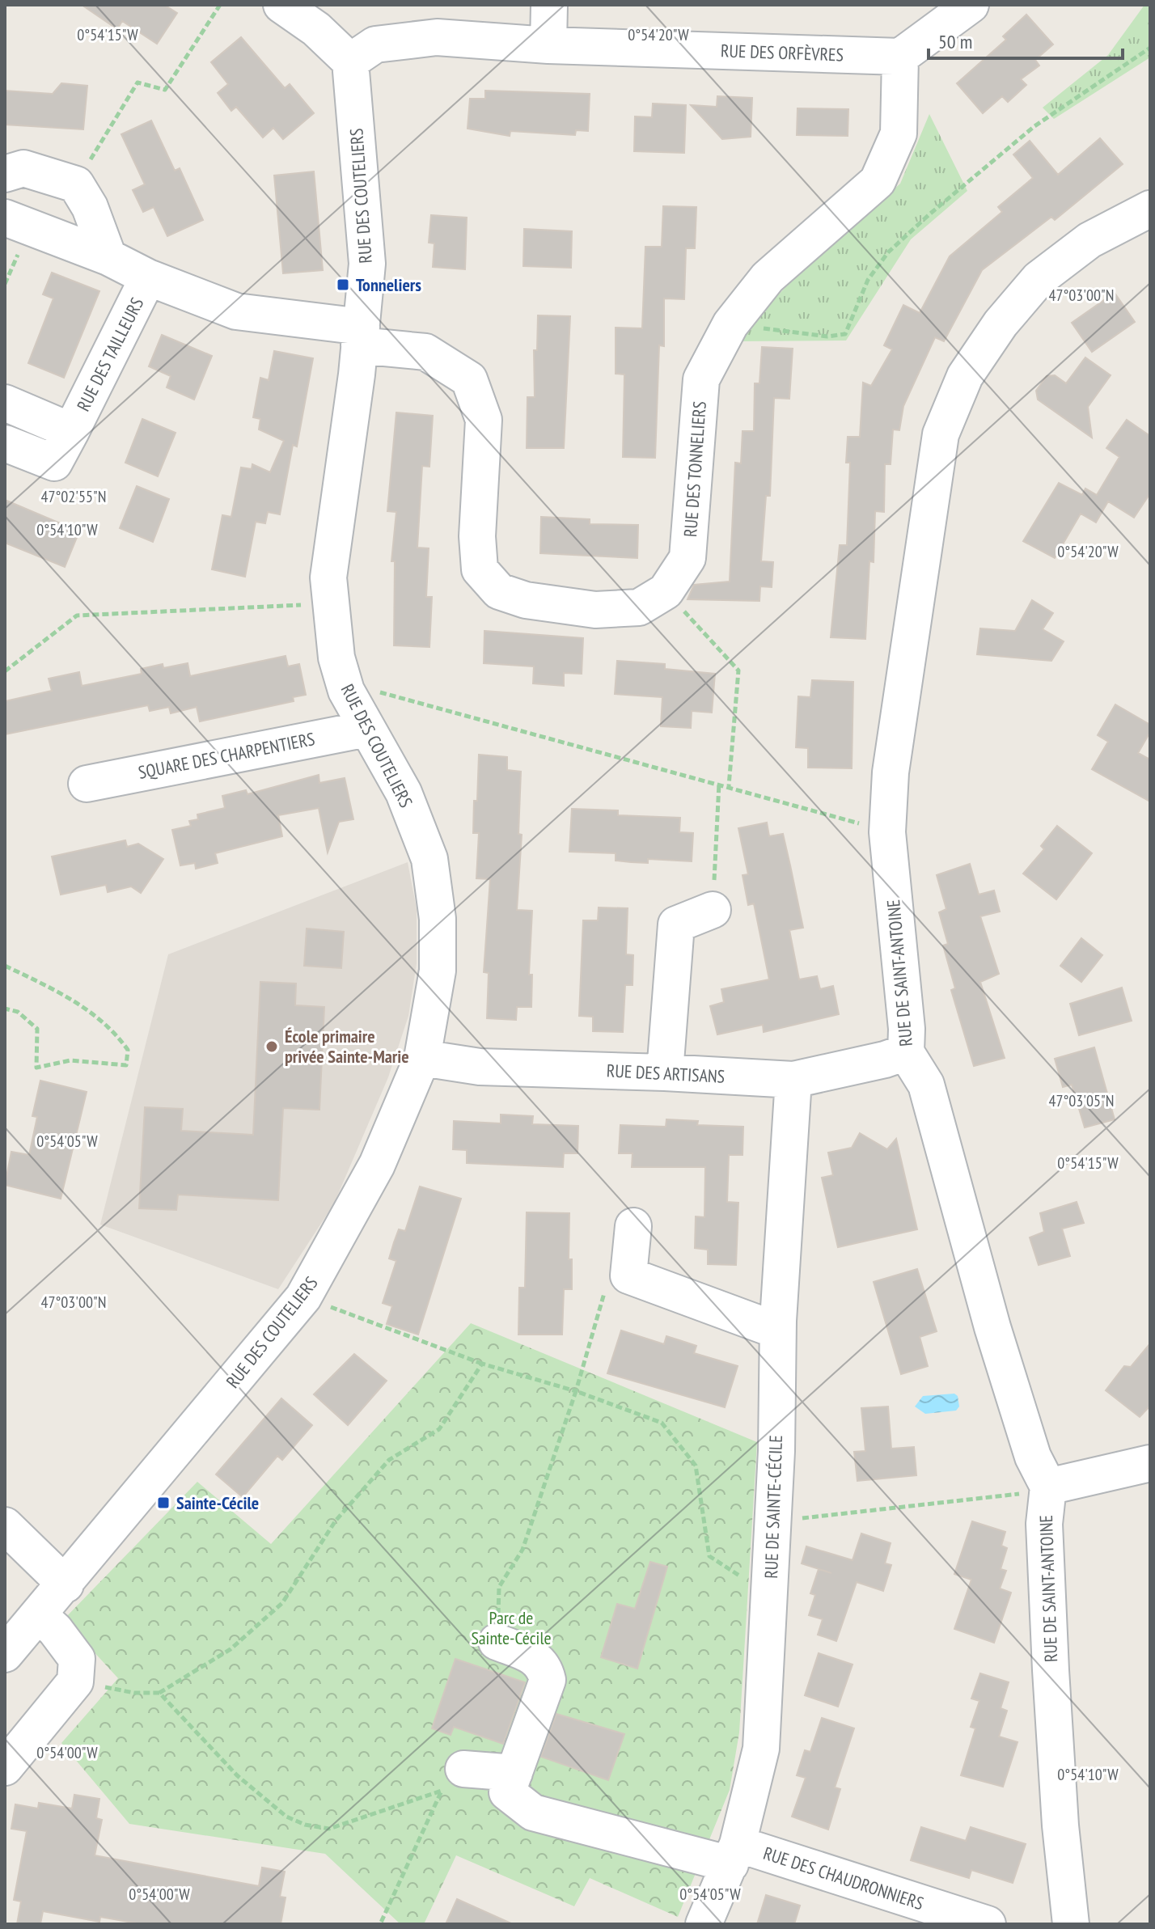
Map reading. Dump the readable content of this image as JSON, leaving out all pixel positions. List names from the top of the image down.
{
  "streets": {
    "street": [
      "RUE DES ORFÈVRES",
      "RUE DES COUTELIERS",
      "RUE DES TAILLEURS",
      "RUE DES TONNELIERS",
      "SQUARE DES CHARPENTIERS",
      "RUE DE SAINT-ANTOINE",
      "RUE DES ARTISANS",
      "RUE DE SAINTE-CÉCILE",
      "RUE DES CHAUDRONNIERS"
    ]
  },
  "crossings": [
    ["RUE DES ORFÈVRES", "RUE DES COUTELIERS"],
    ["RUE DES ORFÈVRES", "RUE DES TONNELIERS"],
    ["RUE DES COUTELIERS", "RUE DES TONNELIERS"],
    ["RUE DES COUTELIERS", "SQUARE DES CHARPENTIERS"],
    ["RUE DES COUTELIERS", "RUE DES ARTISANS"],
    ["RUE DES TAILLEURS", "RUE DES TONNELIERS"],
    ["RUE DE SAINT-ANTOINE", "RUE DES ARTISANS"],
    ["RUE DES ARTISANS", "RUE DE SAINTE-CÉCILE"],
    ["RUE DE SAINTE-CÉCILE", "RUE DES CHAUDRONNIERS"]
  ],
  "parks": ["Parc de Sainte-Cécile"],
  "places": {
    "transit": ["Tonneliers", "Sainte-Cécile"],
    "other": ["École primaire privée Sainte-Marie"]
  },
  "scale_bar": "50 m",
  "coordinates": [
    "0°54'15\"W",
    "0°54'20\"W",
    "47°03'00\"N",
    "47°02'55\"N",
    "0°54'10\"W",
    "47°03'05\"N",
    "0°54'05\"W",
    "0°54'00\"W"
  ]
}
